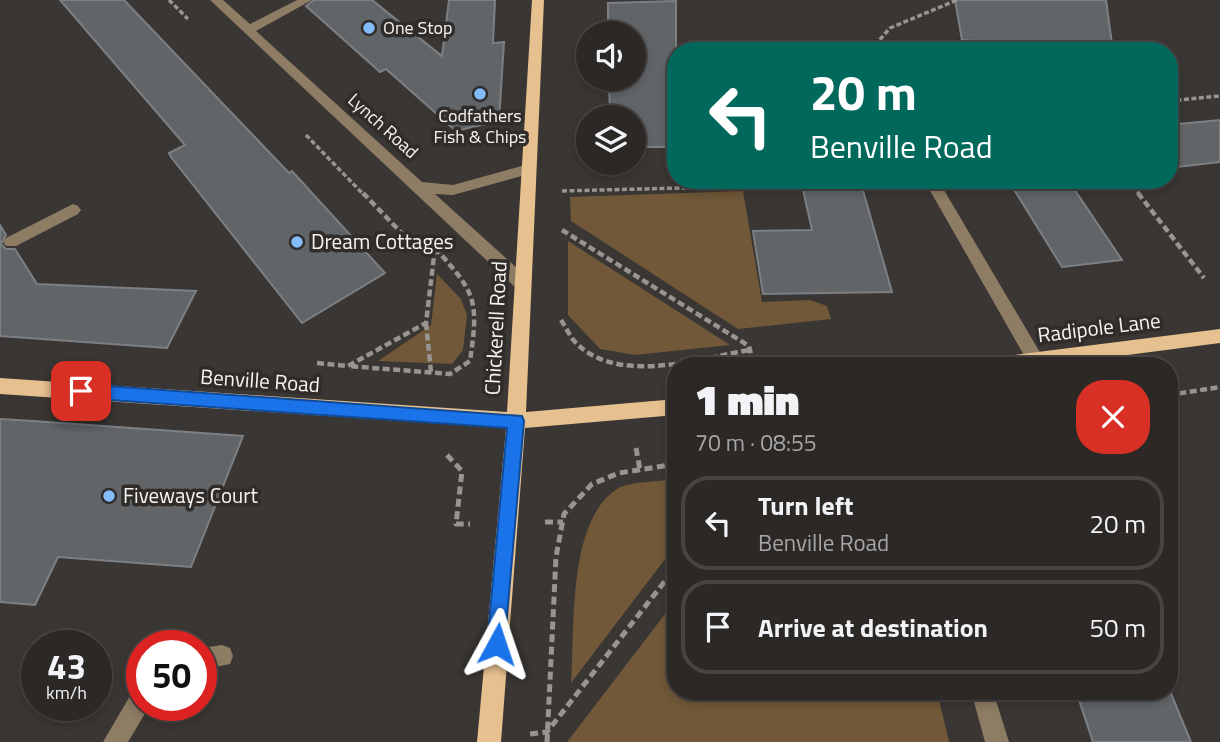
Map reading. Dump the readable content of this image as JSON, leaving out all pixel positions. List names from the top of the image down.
{
  "streets": {
    "main road": ["Chickerell Road", "Radipole Lane", "Benville Road"],
    "street": ["Lynch Road"]
  },
  "crossings": [
    ["Lynch Road", "Chickerell Road"],
    ["Chickerell Road", "Benville Road"]
  ],
  "places": [
    "One Stop",
    "Codfathers Fish & Chips",
    "Dream Cottages",
    "Fiveways Court"
  ],
  "page": {
    "turn": ["20 m", "Benville Road"],
    "heading": ["1 min", "70 m · 08:55"],
    "list": [
      {
        "name": "Turn left",
        "note": "Benville Road",
        "value": "20 m"
      },
      {
        "name": "Arrive at destination",
        "value": "50 m"
      }
    ],
    "speed": "43 km/h",
    "limit": "50"
  }
}
